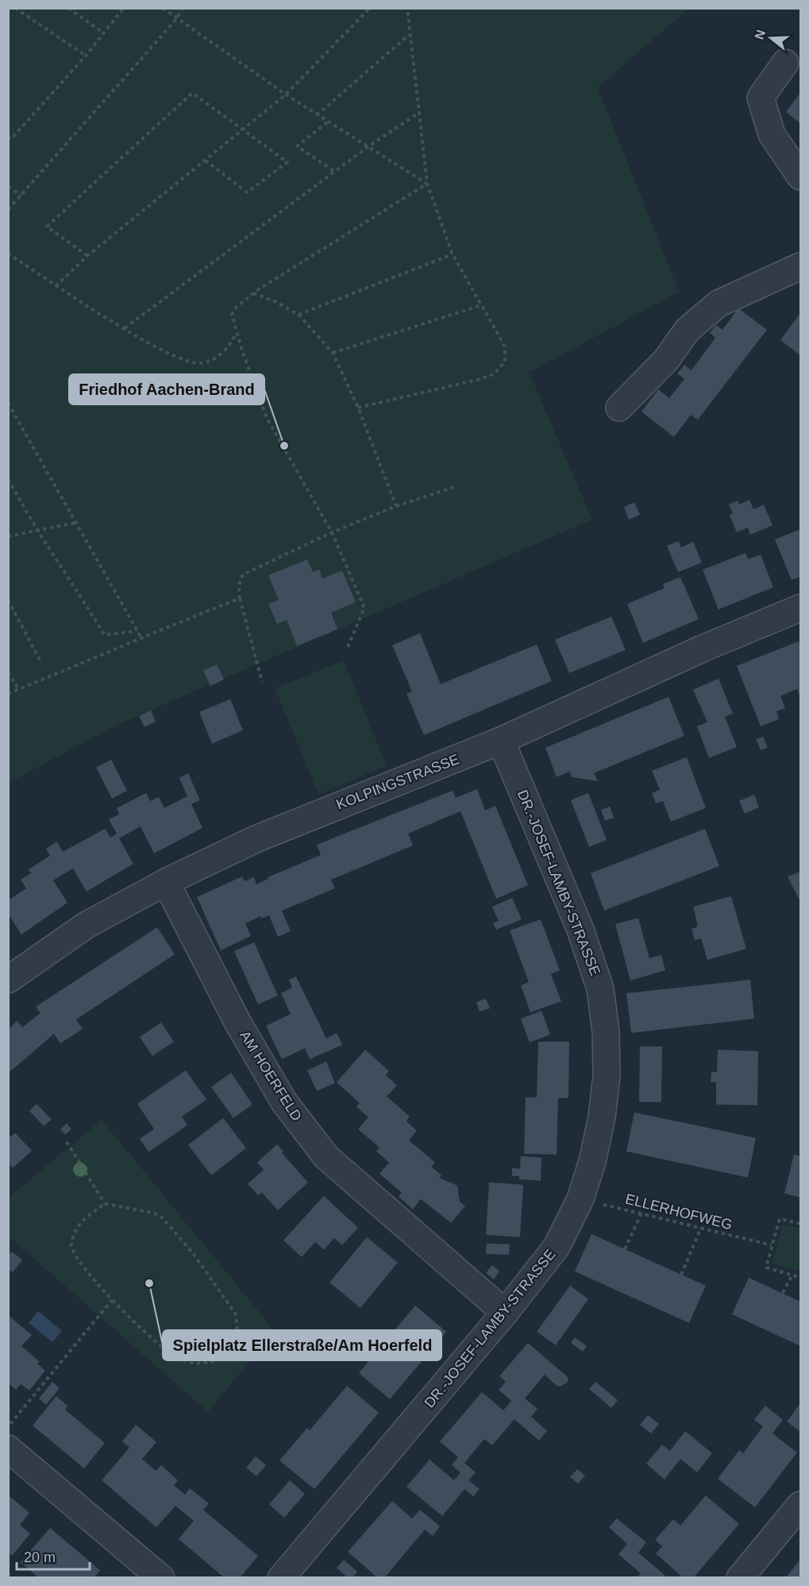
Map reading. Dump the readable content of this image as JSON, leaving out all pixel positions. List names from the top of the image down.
{
  "streets": {
    "street": ["KOLPINGSTRASSE", "DR.-JOSEF-LAMBY-STRASSE", "AM HOERFELD"],
    "path": ["ELLERHOFWEG"]
  },
  "crossings": [
    ["KOLPINGSTRASSE", "DR.-JOSEF-LAMBY-STRASSE"],
    ["KOLPINGSTRASSE", "AM HOERFELD"],
    ["DR.-JOSEF-LAMBY-STRASSE", "AM HOERFELD"],
    ["DR.-JOSEF-LAMBY-STRASSE", "ELLERHOFWEG"]
  ],
  "places": ["Friedhof Aachen-Brand", "Spielplatz Ellerstraße/Am Hoerfeld"],
  "scale_bar": "20 m",
  "north": "left"
}
